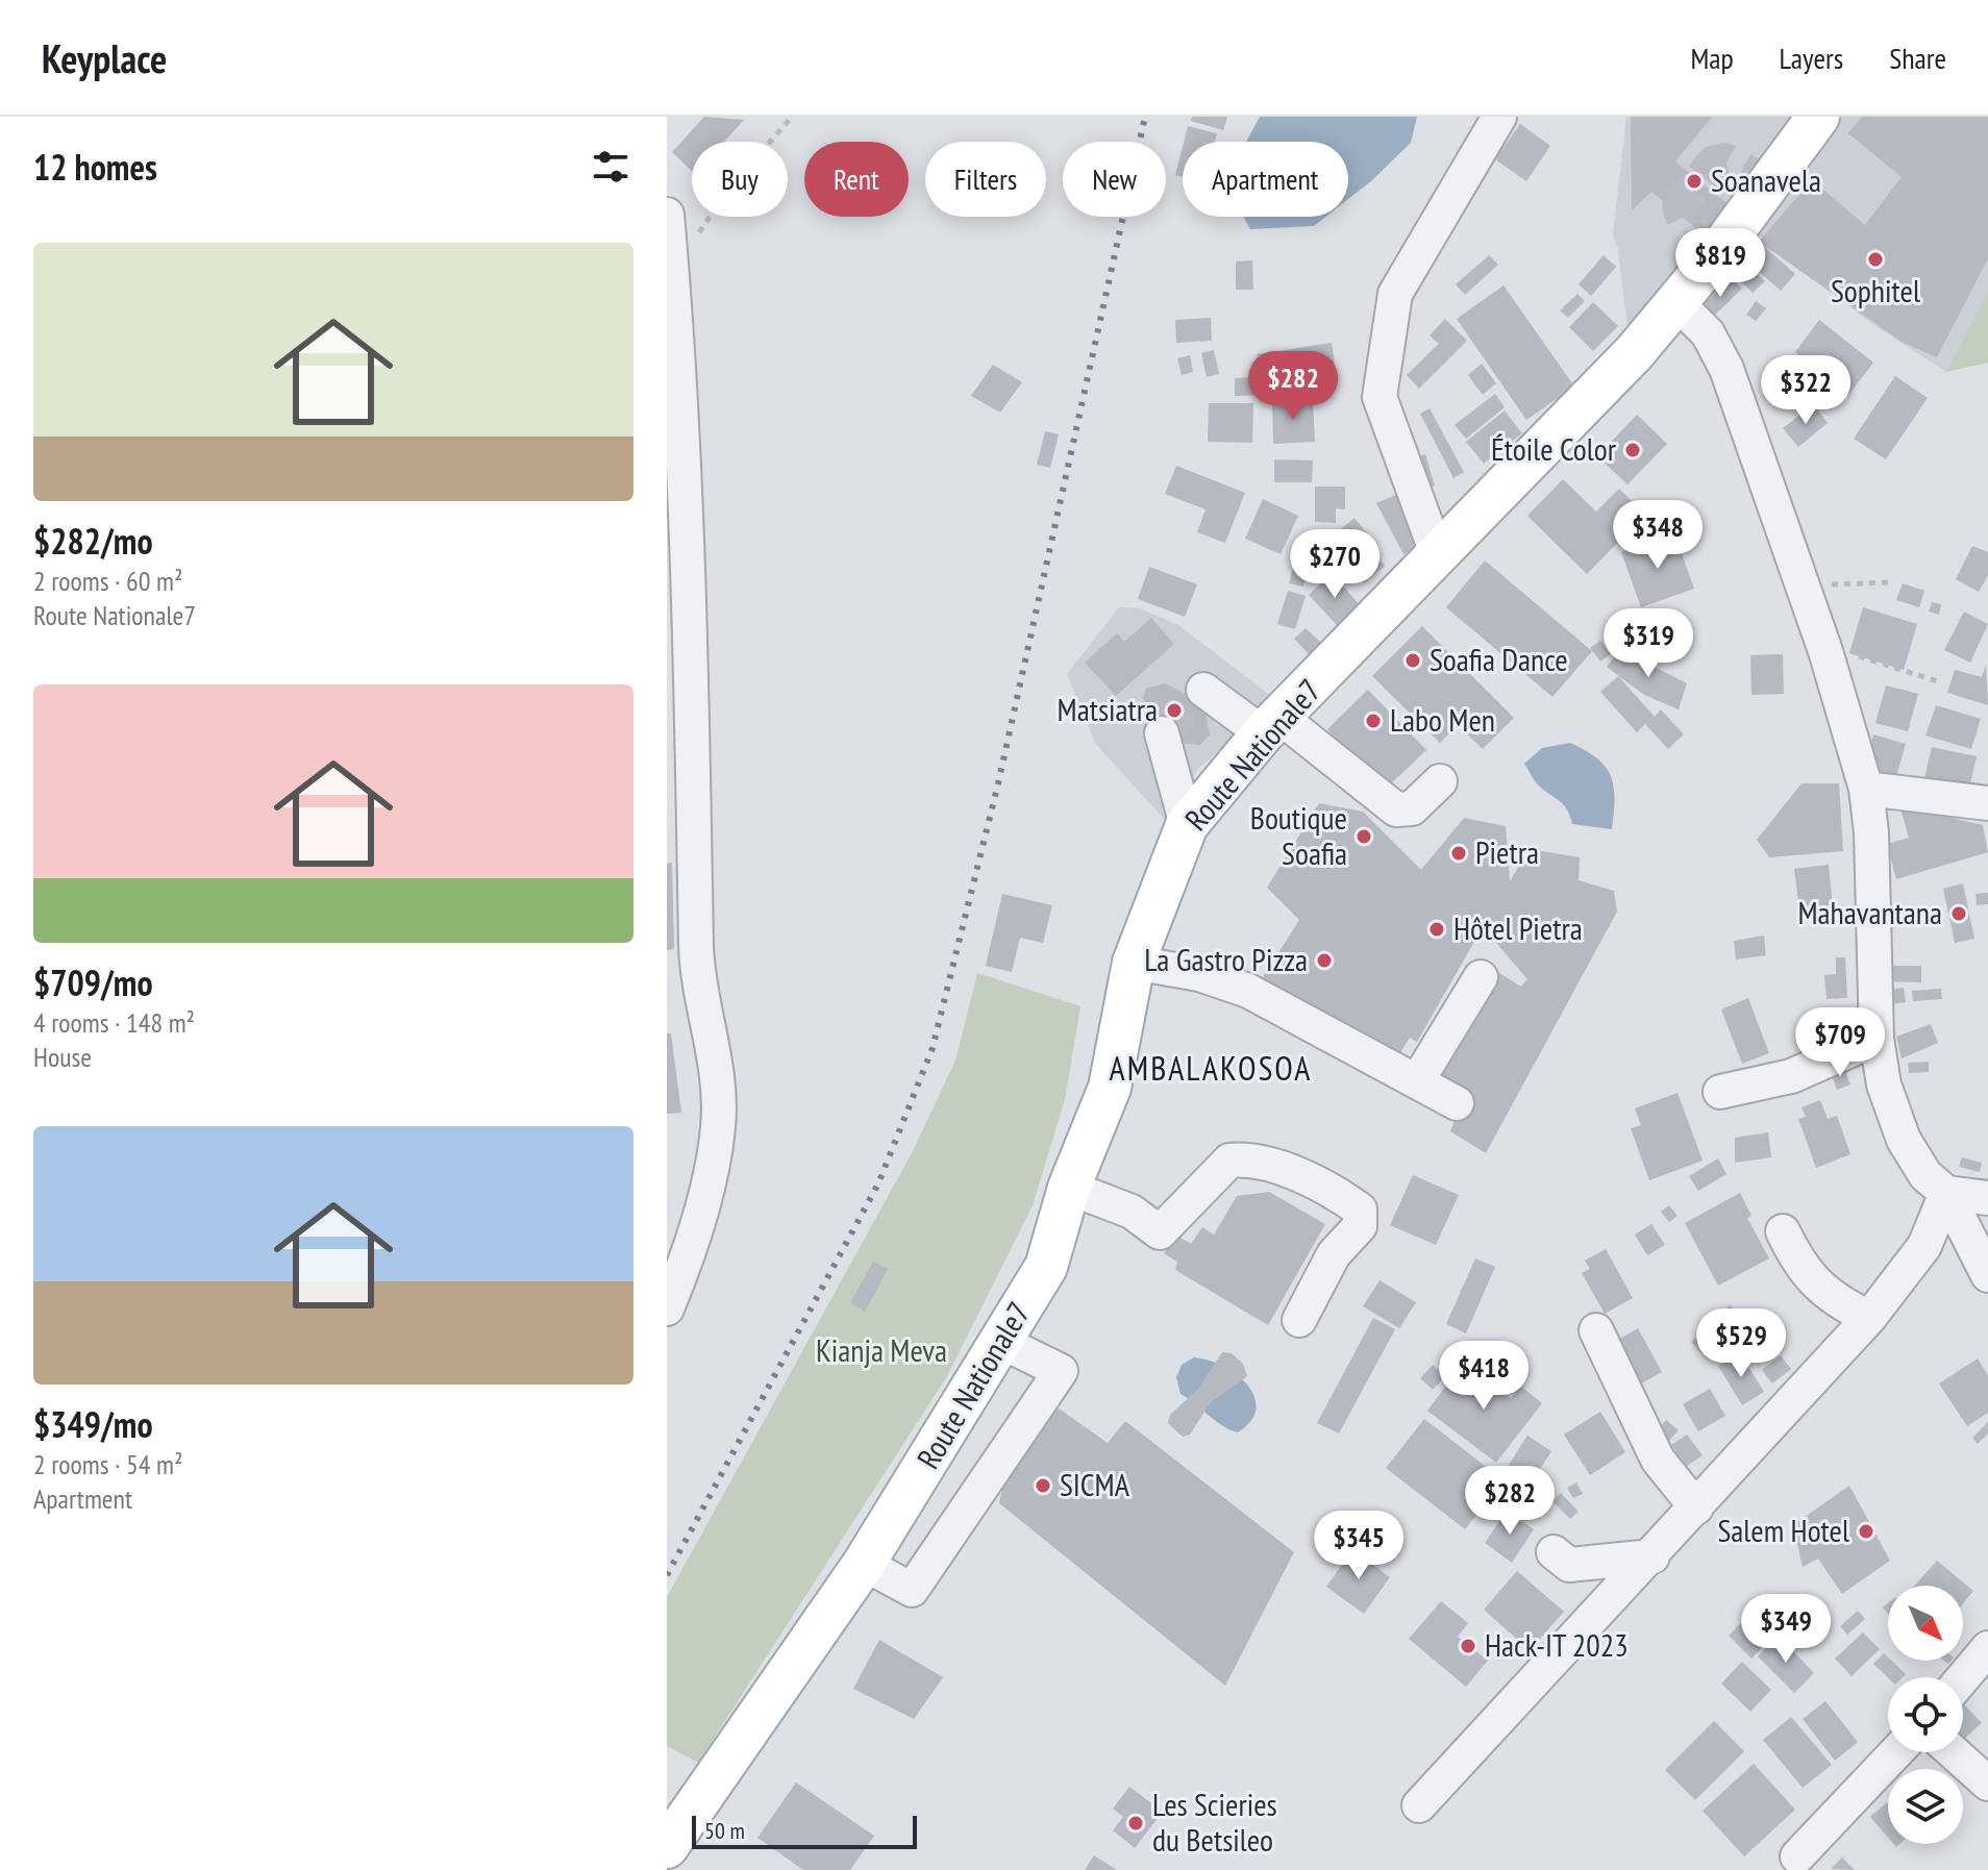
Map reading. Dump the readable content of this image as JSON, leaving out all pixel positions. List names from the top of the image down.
{
  "streets": {
    "main road": ["Route Nationale7"]
  },
  "districts": ["AMBALAKOSOA"],
  "parks": ["Kianja Meva"],
  "places": [
    "Soanavela",
    "Sophitel",
    "Étoile Color",
    "Soafia Dance",
    "Matsiatra",
    "Labo Men",
    "Boutique Soafia",
    "Pietra",
    "Mahavantana",
    "Hôtel Pietra",
    "La Gastro Pizza",
    "SICMA",
    "Salem Hotel",
    "Hack-IT 2023",
    "Les Scieries du Betsileo"
  ],
  "scale_bar": "50 m",
  "north": "bottom right",
  "page": {
    "header": "Keyplace",
    "nav": ["Map", "Layers", "Share"],
    "heading": "12 homes",
    "chip": [
      "Buy",
      "Rent",
      "Filters",
      "New",
      "Apartment"
    ],
    "list": [
      {
        "name": "$282/mo",
        "note": "2 rooms · 60 m² · Route Nationale7"
      },
      {
        "name": "$709/mo",
        "note": "4 rooms · 148 m² · House"
      },
      {
        "name": "$349/mo",
        "note": "2 rooms · 54 m² · Apartment"
      }
    ],
    "price": [
      "$819",
      "$282",
      "$322",
      "$348",
      "$270",
      "$319",
      "$709",
      "$529",
      "$418",
      "$282",
      "$345",
      "$349"
    ],
    "scale": "50 m"
  }
}
